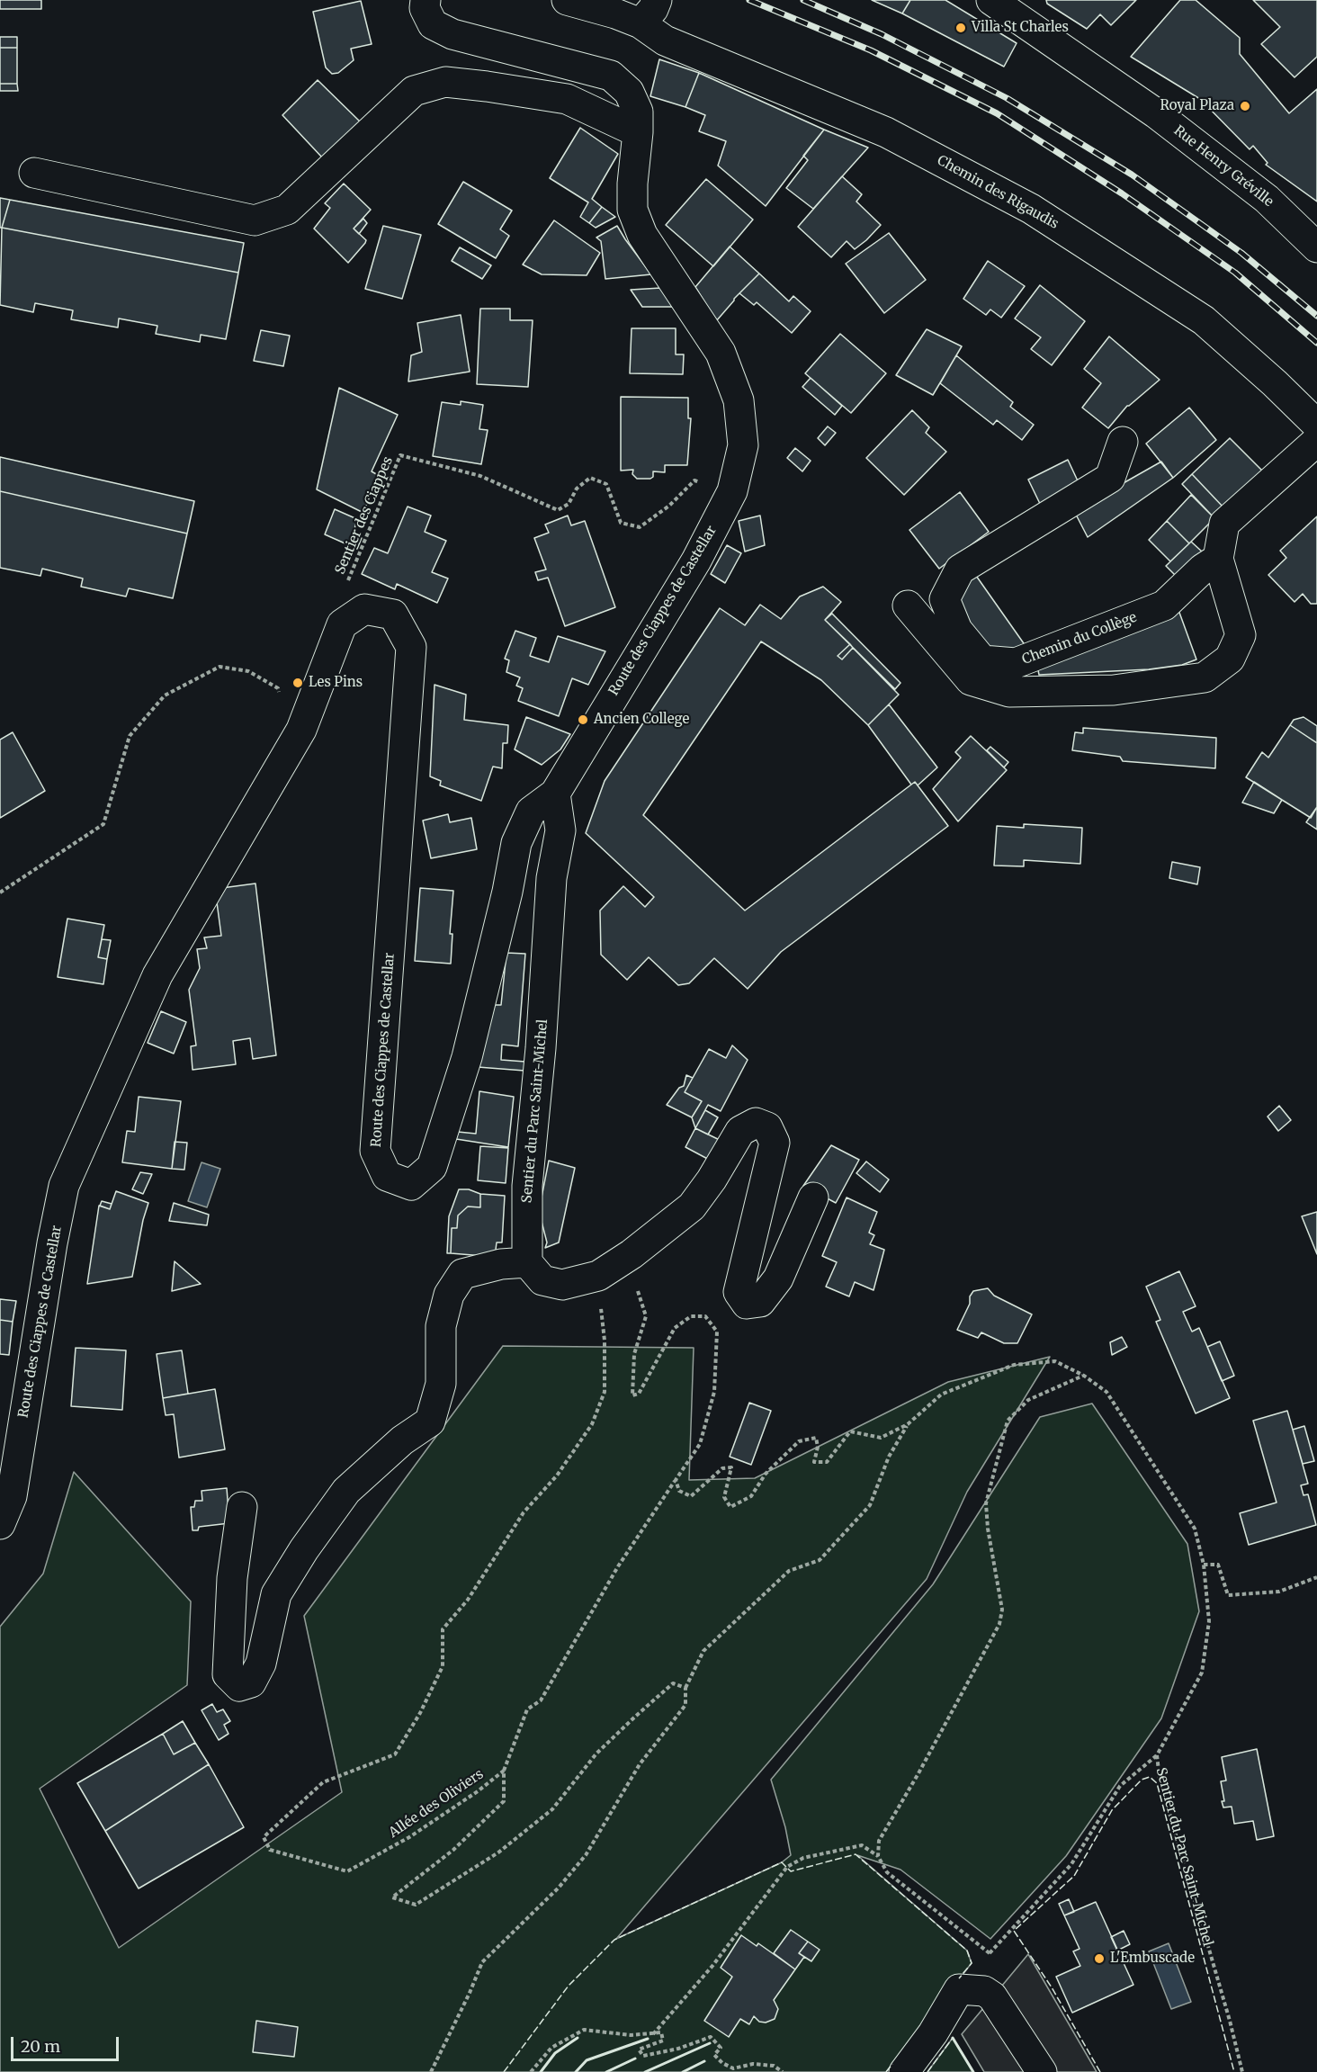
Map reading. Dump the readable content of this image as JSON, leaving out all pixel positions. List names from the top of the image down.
{
  "streets": {
    "street": [
      "Rue Henry Gréville",
      "Chemin des Rigaudis",
      "Route des Ciappes de Castellar",
      "Chemin du Collège",
      "Sentier du Parc Saint-Michel"
    ],
    "path": ["Sentier des Ciappes", "Allée des Oliviers"]
  },
  "crossings": [
    ["Sentier des Ciappes", "Route des Ciappes de Castellar"],
    ["Route des Ciappes de Castellar", "Sentier du Parc Saint-Michel"]
  ],
  "places": [
    "Villa St Charles",
    "Royal Plaza",
    "Les Pins",
    "Ancien College",
    "L'Embuscade"
  ],
  "scale_bar": "20 m"
}
